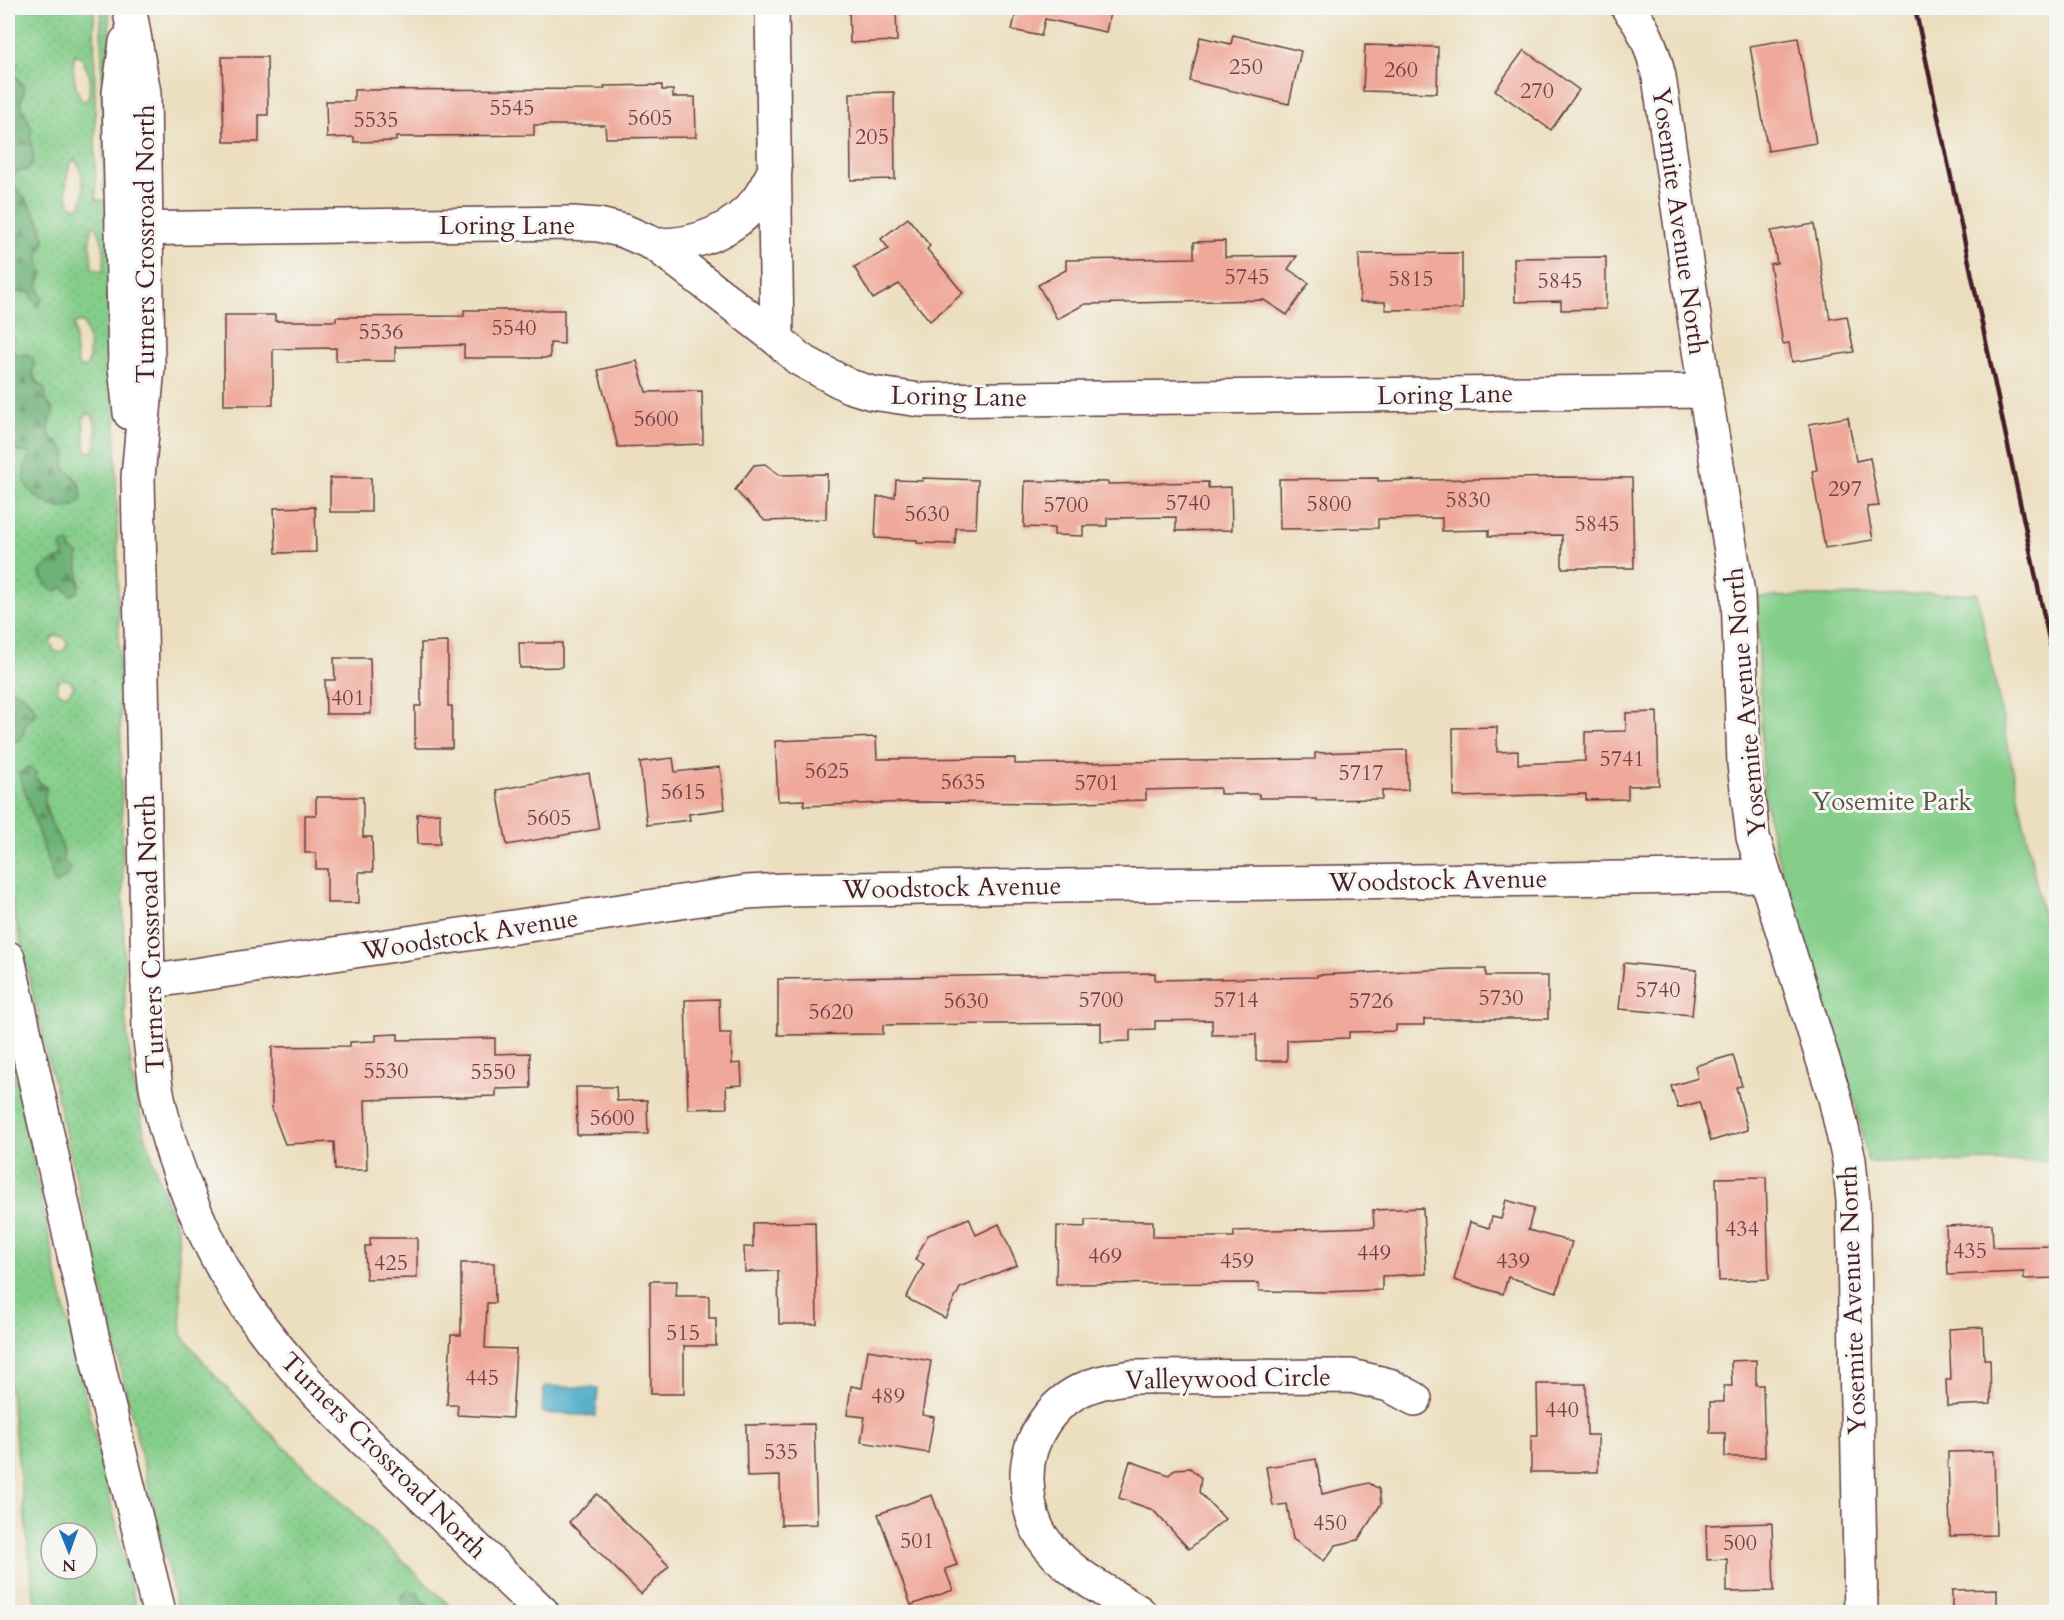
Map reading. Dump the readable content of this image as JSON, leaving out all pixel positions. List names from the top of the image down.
{
  "streets": {
    "main road": [
      "Yosemite Avenue North",
      "Loring Lane",
      "Turners Crossroad North",
      "Woodstock Avenue",
      "Valleywood Circle"
    ]
  },
  "crossings": [
    ["Yosemite Avenue North", "Loring Lane"],
    ["Yosemite Avenue North", "Woodstock Avenue"],
    ["Loring Lane", "Turners Crossroad North"],
    ["Turners Crossroad North", "Woodstock Avenue"]
  ],
  "parks": ["Yosemite Park"],
  "house_numbers": [
    "250",
    "260",
    "270",
    "5545",
    "5605",
    "5535",
    "205",
    "5745",
    "5815",
    "5845",
    "5540",
    "5536",
    "5600",
    "297",
    "5830",
    "5740",
    "5800",
    "5700",
    "5630",
    "5845",
    "401",
    "5741",
    "5625",
    "5717",
    "5635",
    "5701",
    "5615",
    "5605",
    "5740",
    "5730",
    "5700",
    "5714",
    "5630",
    "5726",
    "5620",
    "5530",
    "5550",
    "5600",
    "434",
    "435",
    "449",
    "469",
    "459",
    "439",
    "425",
    "515",
    "445",
    "489",
    "440",
    "535",
    "450",
    "501",
    "500"
  ],
  "north": "bottom"
}
